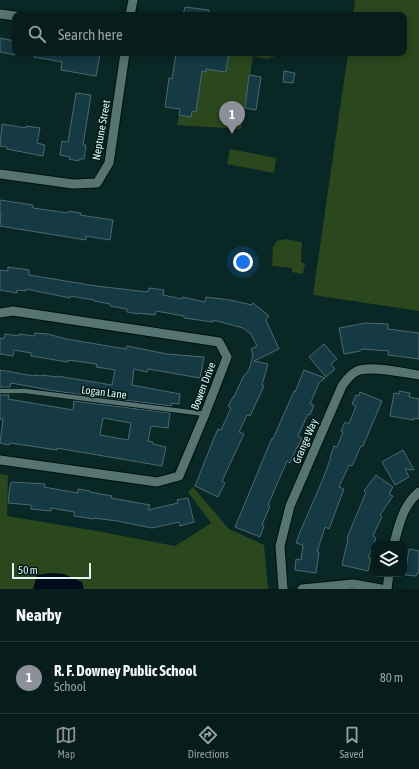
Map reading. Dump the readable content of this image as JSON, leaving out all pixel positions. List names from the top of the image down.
{
  "streets": {
    "street": ["Neptune Street", "Bowen Drive", "Grange Way"],
    "lane": ["Logan Lane"]
  },
  "crossings": [
    ["Bowen Drive", "Logan Lane"]
  ],
  "scale_bar": "50 m",
  "page": {
    "search": "Search here",
    "pins": "1",
    "scale": "50 m",
    "heading": "Nearby",
    "list": [
      {
        "mark": "1",
        "name": "R. F. Downey Public School",
        "note": "School",
        "value": "80 m"
      }
    ],
    "nav": ["Map", "Directions", "Saved"]
  }
}
